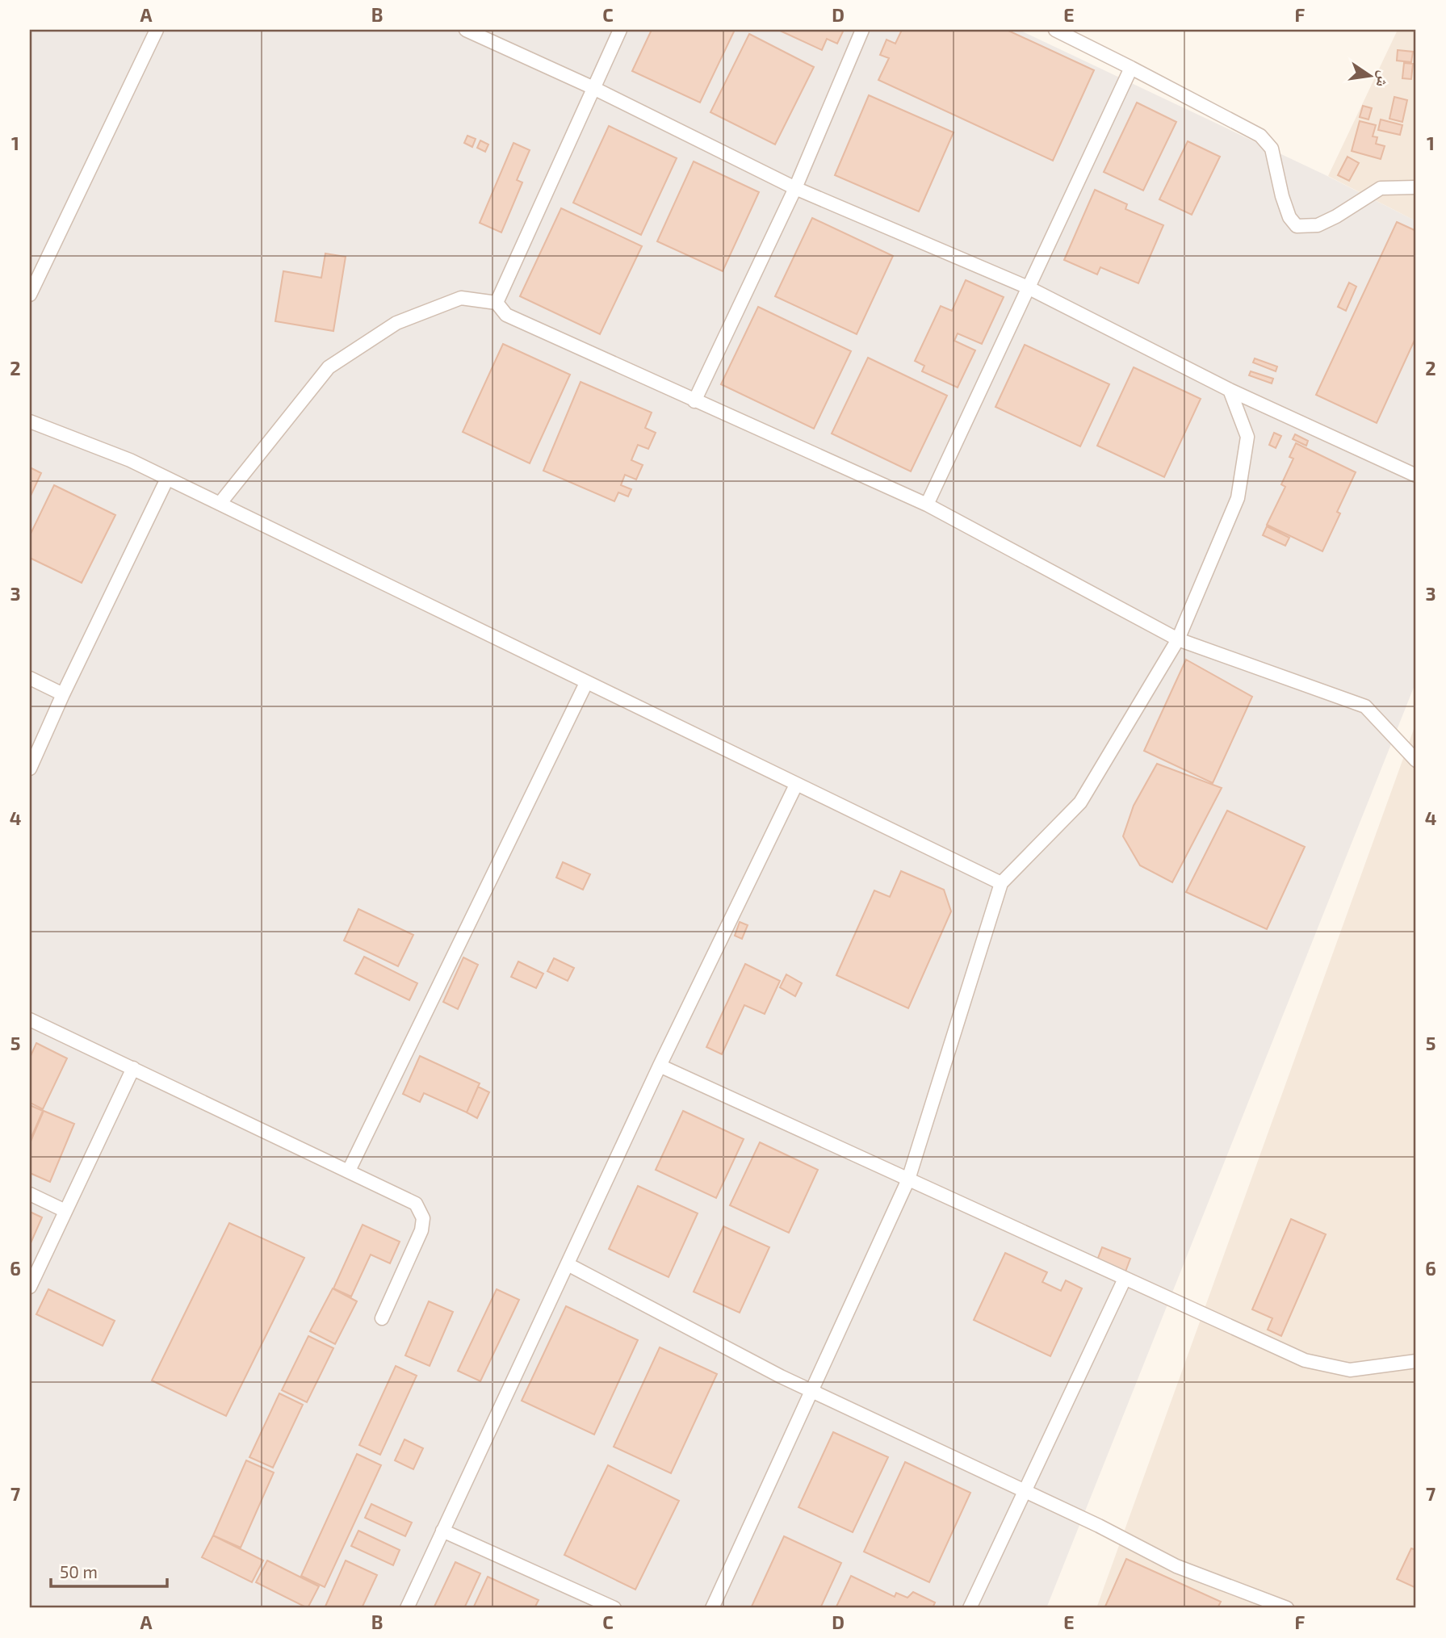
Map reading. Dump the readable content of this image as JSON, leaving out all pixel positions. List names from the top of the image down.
{
  "scale_bar": "50 m",
  "north": "right",
  "grid": {
    "columns": [
      "A",
      "B",
      "C",
      "D",
      "E",
      "F"
    ],
    "rows": [
      "1",
      "2",
      "3",
      "4",
      "5",
      "6",
      "7"
    ]
  }
}
